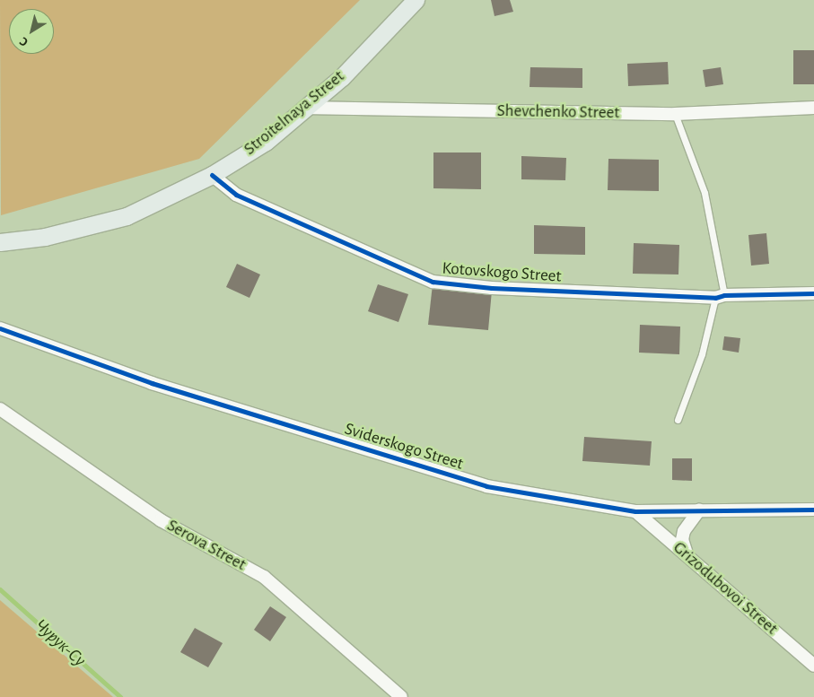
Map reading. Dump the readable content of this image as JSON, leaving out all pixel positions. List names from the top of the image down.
{
  "streets": {
    "main road": ["Stroitelnaya Street"],
    "street": [
      "Shevchenko Street",
      "Kotovskogo Street",
      "Sviderskogo Street",
      "Serova Street",
      "Grizodubovoi Street"
    ]
  },
  "crossings": [
    ["Shevchenko Street", "Stroitelnaya Street"],
    ["Stroitelnaya Street", "Kotovskogo Street"],
    ["Sviderskogo Street", "Grizodubovoi Street"]
  ],
  "water": ["Чурук-Су"],
  "north": "bottom left"
}
